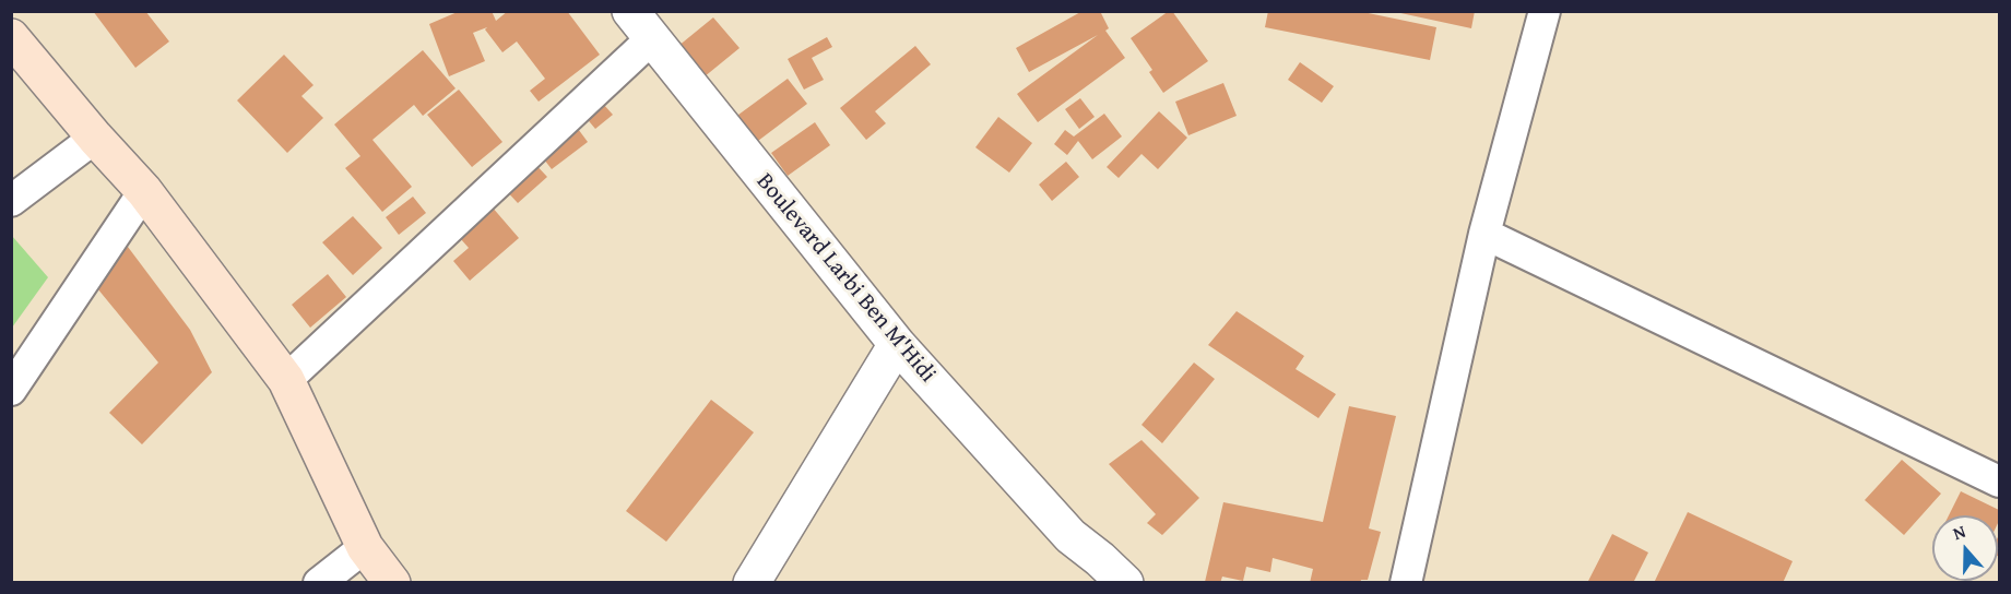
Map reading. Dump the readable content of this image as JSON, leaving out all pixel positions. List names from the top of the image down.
{
  "streets": {
    "street": ["Boulevard Larbi Ben M'Hidi"]
  },
  "north": "top"
}
